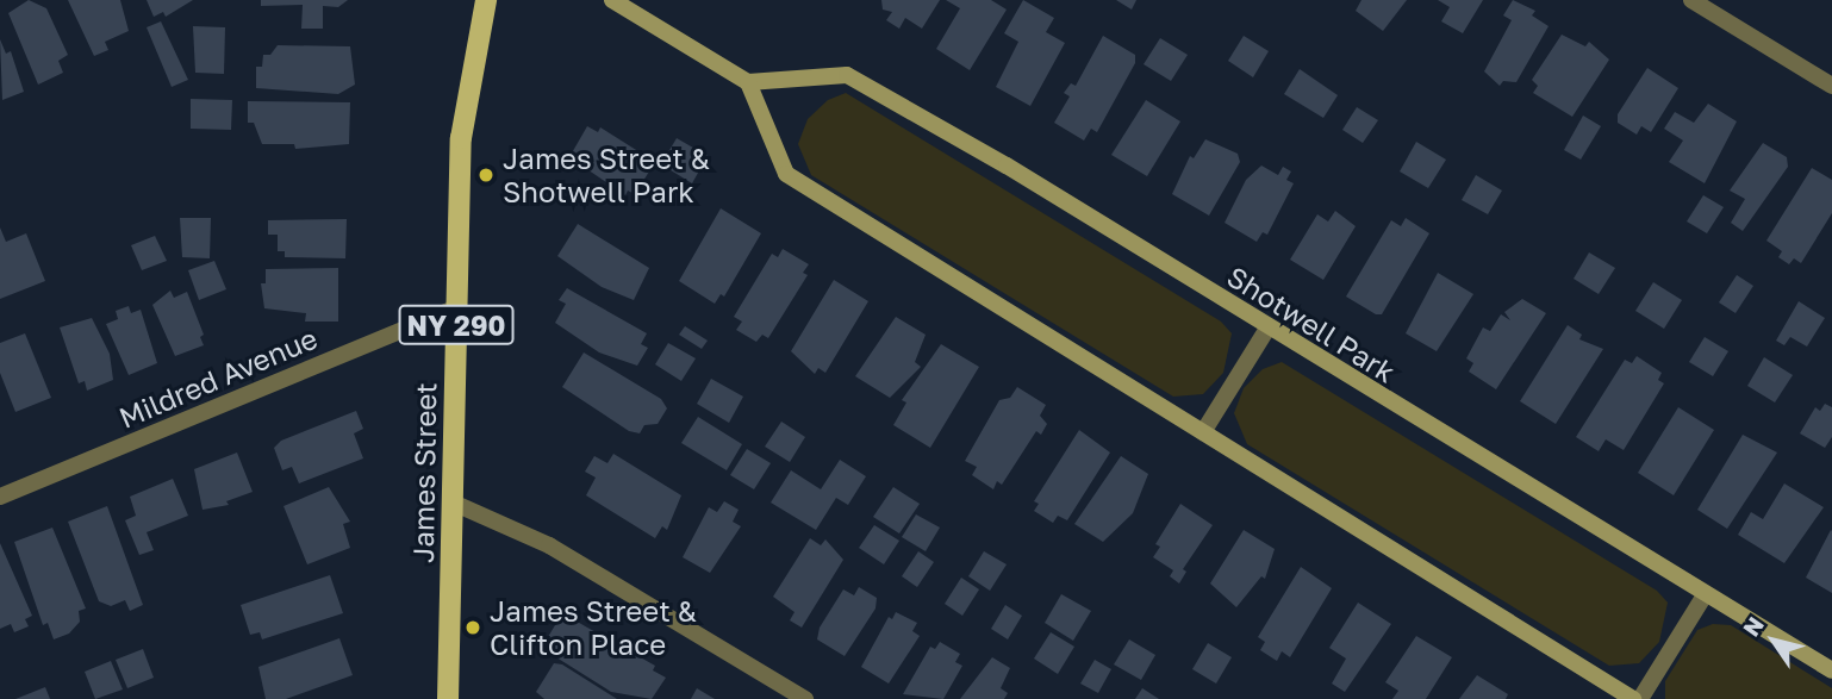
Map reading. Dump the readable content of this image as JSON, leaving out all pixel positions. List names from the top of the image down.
{
  "streets": {
    "main road": ["NY 290", "James Street"],
    "street": ["Shotwell Park", "Mildred Avenue"]
  },
  "crossings": [
    ["Mildred Avenue", "James Street"]
  ],
  "places": ["James Street & Shotwell Park", "James Street & Clifton Place"],
  "north": "top left"
}
